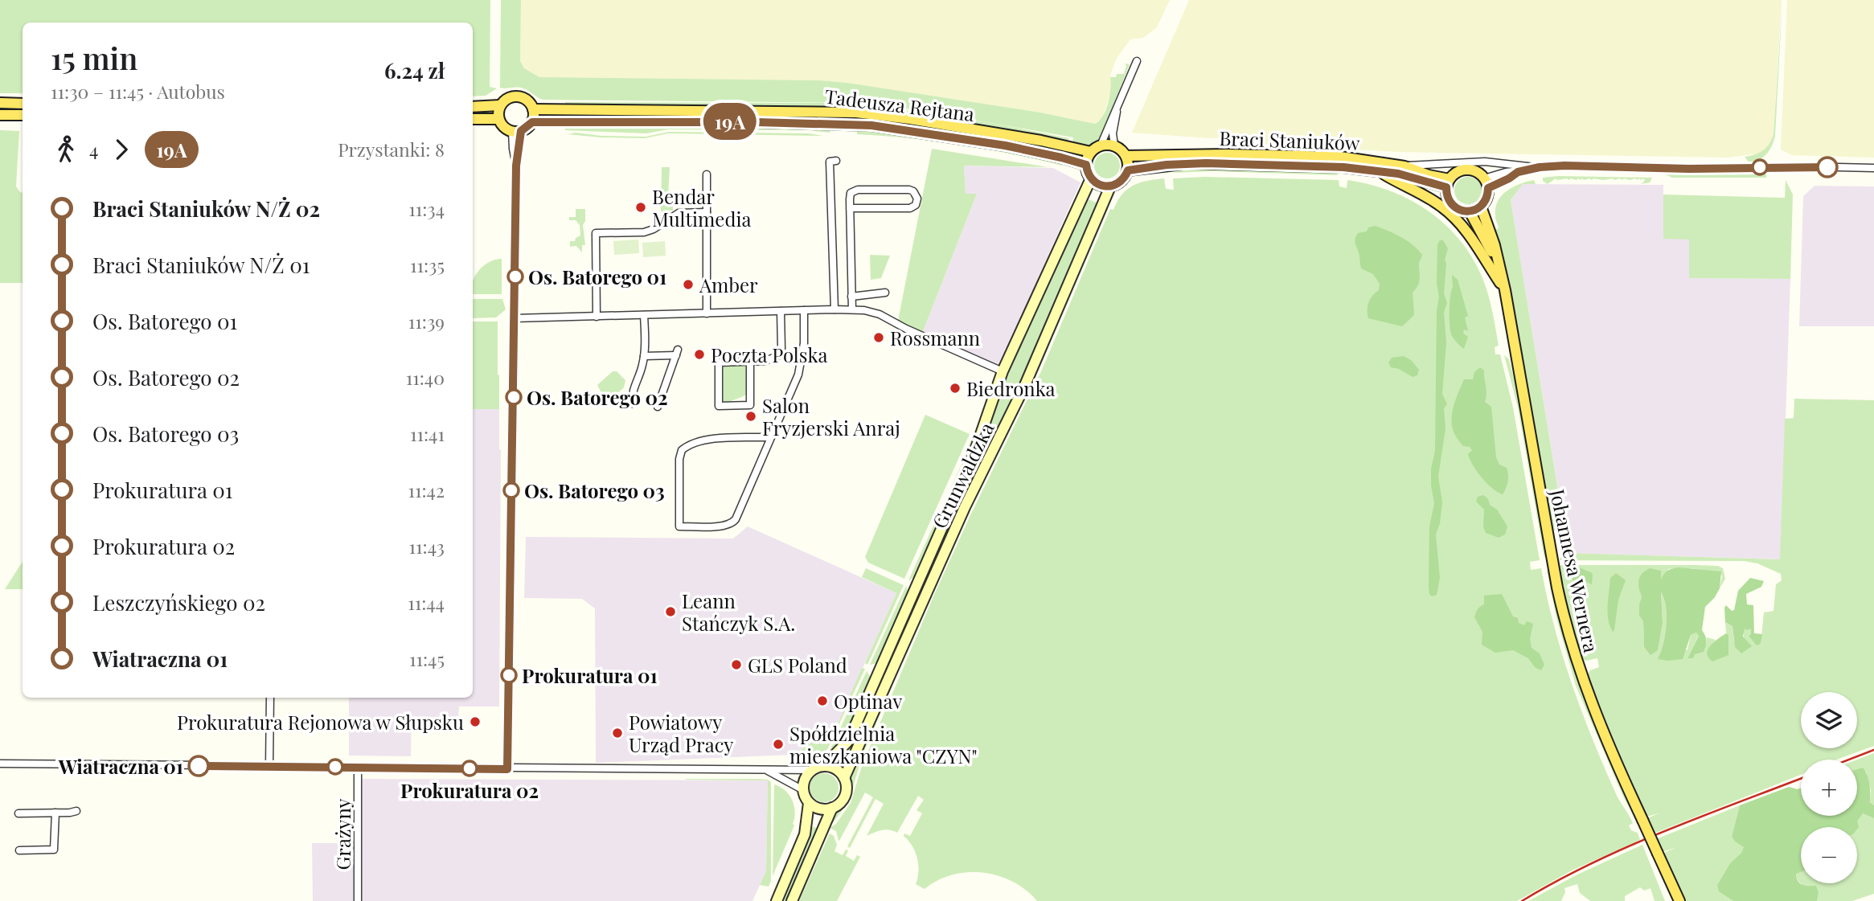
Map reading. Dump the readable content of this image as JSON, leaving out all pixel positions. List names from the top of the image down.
{
  "streets": {
    "main road": ["Tadeusza Rejtana", "Braci Staniuków", "Johannesa Wernera"],
    "street": ["Grunwaldzka", "Grażyny"]
  },
  "crossings": [
    ["Tadeusza Rejtana", "Braci Staniuków"],
    ["Tadeusza Rejtana", "Grunwaldzka"],
    ["Braci Staniuków", "Grunwaldzka"],
    ["Braci Staniuków", "Johannesa Wernera"]
  ],
  "places": [
    "Bendar Multimedia",
    "Os. Batorego 01",
    "Amber",
    "Rossmann",
    "Poczta Polska",
    "Biedronka",
    "Os. Batorego 02",
    "Salon Fryzjerski Anraj",
    "Os. Batorego 03",
    "Leann Stańczyk S.A.",
    "GLS Poland",
    "Prokuratura 01",
    "Optinav",
    "Prokuratura Rejonowa w Słupsku",
    "Powiatowy Urząd Pracy",
    "Spółdzielnia mieszkaniowa \"CZYN\"",
    "Wiatraczna 01",
    "Prokuratura 02"
  ],
  "lines": ["bus line 19A"],
  "page": {
    "on_map": "19A",
    "heading": ["15 min", "11:30 – 11:45 · Autobus", "6.24 zł"],
    "legs": ["4", "19A", "Przystanki: 8"],
    "list": [
      {
        "name": "Braci Staniuków N/Ż 02",
        "value": "11:34"
      },
      {
        "name": "Braci Staniuków N/Ż 01",
        "value": "11:35"
      },
      {
        "name": "Os. Batorego 01",
        "value": "11:39"
      },
      {
        "name": "Os. Batorego 02",
        "value": "11:40"
      },
      {
        "name": "Os. Batorego 03",
        "value": "11:41"
      },
      {
        "name": "Prokuratura 01",
        "value": "11:42"
      },
      {
        "name": "Prokuratura 02",
        "value": "11:43"
      },
      {
        "name": "Leszczyńskiego 02",
        "value": "11:44"
      },
      {
        "name": "Wiatraczna 01",
        "value": "11:45"
      }
    ],
    "map_buttons": ["+", "−"]
  }
}
